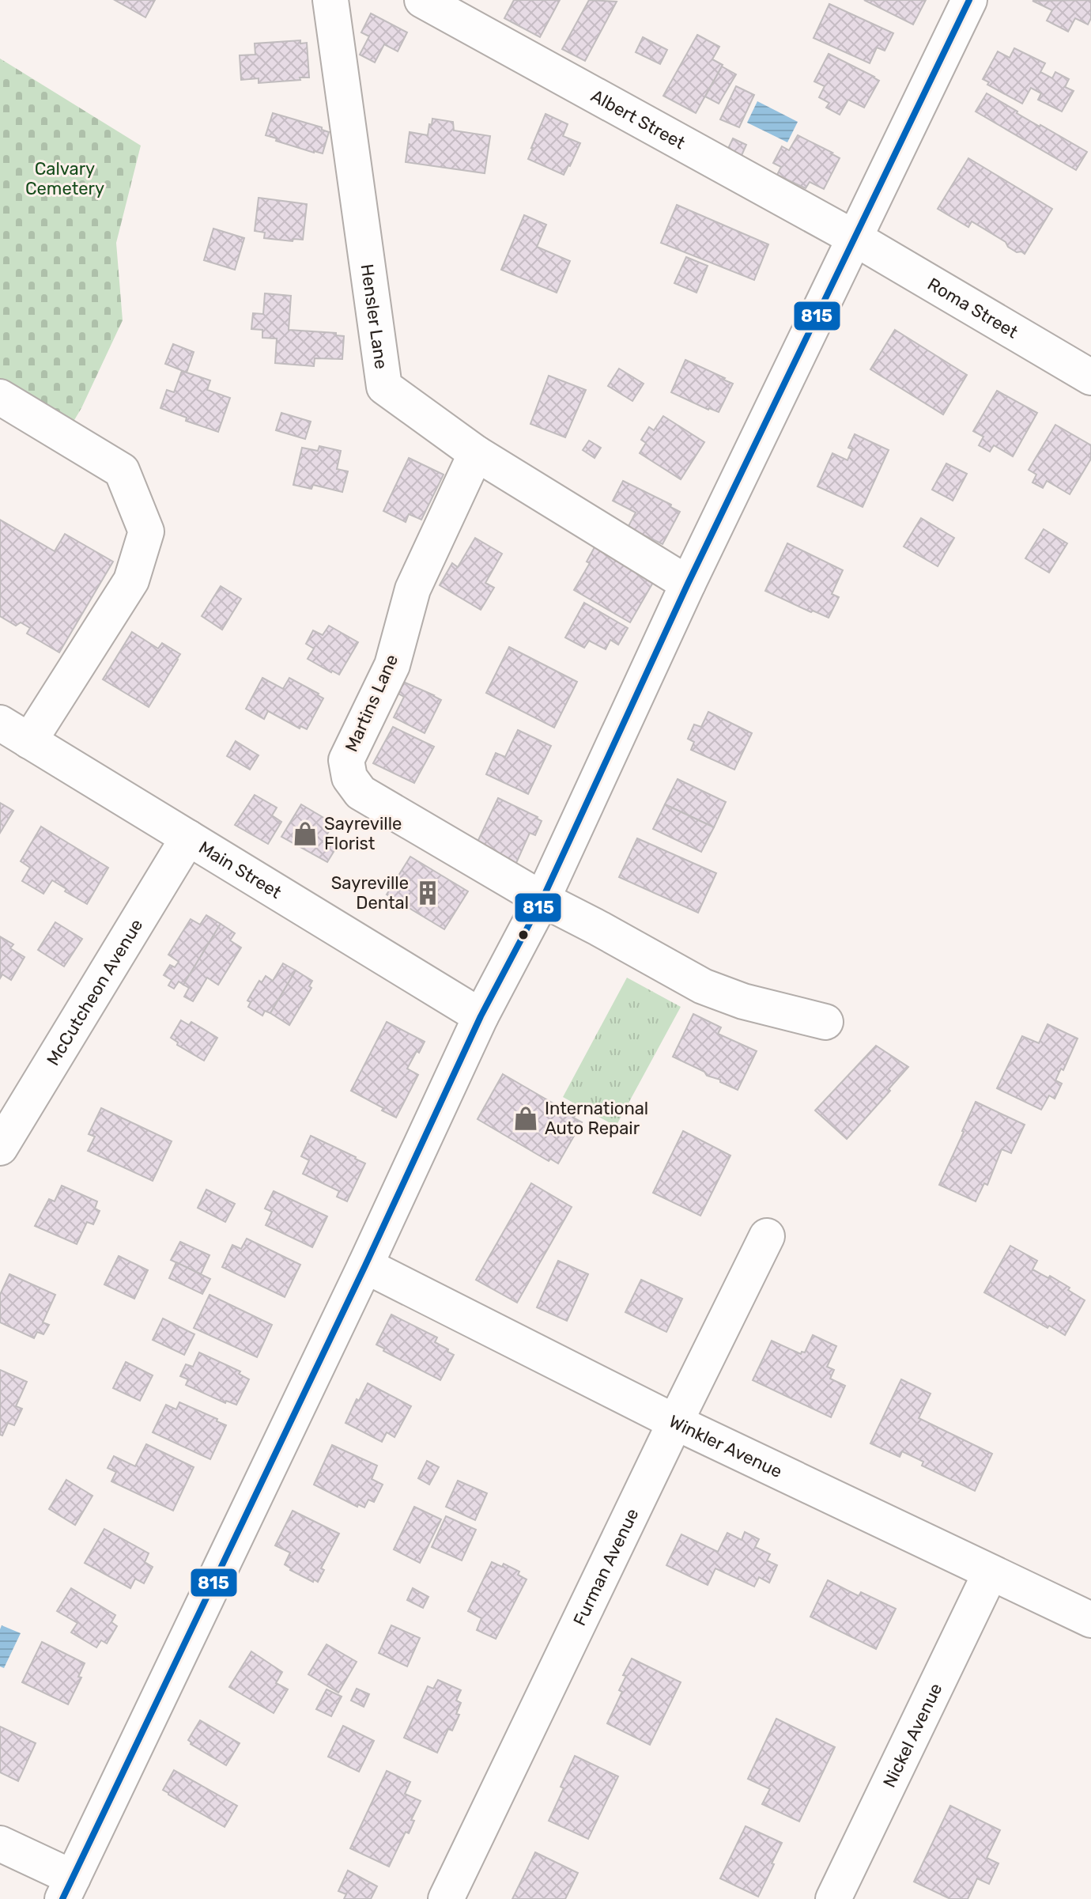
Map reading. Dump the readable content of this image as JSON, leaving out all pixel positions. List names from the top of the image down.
{
  "streets": {
    "street": [
      "Albert Street",
      "Roma Street",
      "Hensler Lane",
      "Martins Lane",
      "Main Street",
      "McCutcheon Avenue",
      "Winkler Avenue",
      "Furman Avenue",
      "Nickel Avenue"
    ]
  },
  "crossings": [
    ["Albert Street", "Roma Street"],
    ["Hensler Lane", "Martins Lane"],
    ["Main Street", "McCutcheon Avenue"],
    ["Winkler Avenue", "Furman Avenue"],
    ["Winkler Avenue", "Nickel Avenue"]
  ],
  "parks": ["Calvary Cemetery"],
  "places": {
    "shop": ["Sayreville Florist", "International Auto Repair"],
    "building": ["Sayreville Dental"]
  },
  "lines": ["transit line 815"]
}
